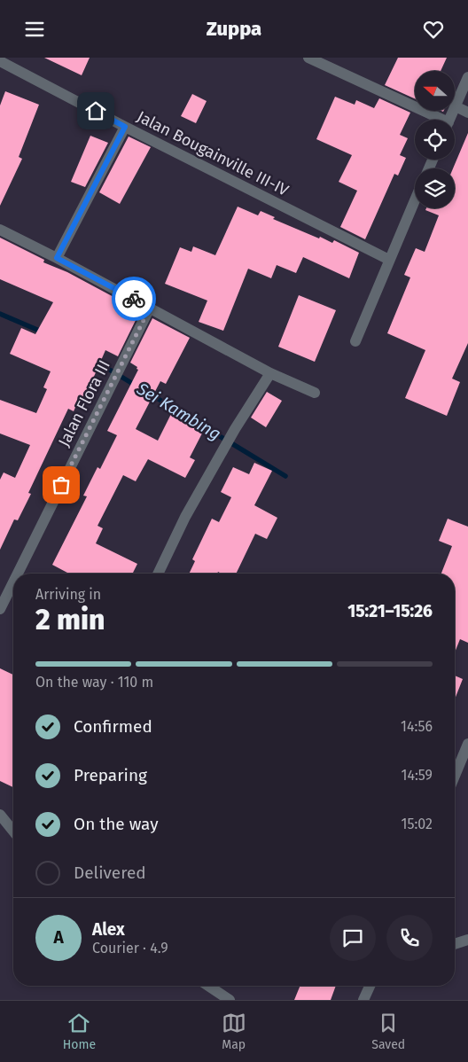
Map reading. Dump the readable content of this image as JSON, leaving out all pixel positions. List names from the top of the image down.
{
  "streets": {
    "street": ["Jalan Bougainville III-IV", "Jalan Flora III"]
  },
  "water": ["Sei Kambing"],
  "north": "left",
  "page": {
    "header": "Zuppa",
    "heading": ["2 min", "Arriving in", "15:21–15:26"],
    "panel": ["Alex", "Courier · 4.9"],
    "bar": "On the way · 110 m",
    "list": [
      ["Confirmed", "14:56"],
      ["Preparing", "14:59"],
      ["On the way", "15:02"],
      "Delivered"
    ],
    "round": "A",
    "tabs": ["Home", "Map", "Saved"]
  }
}
